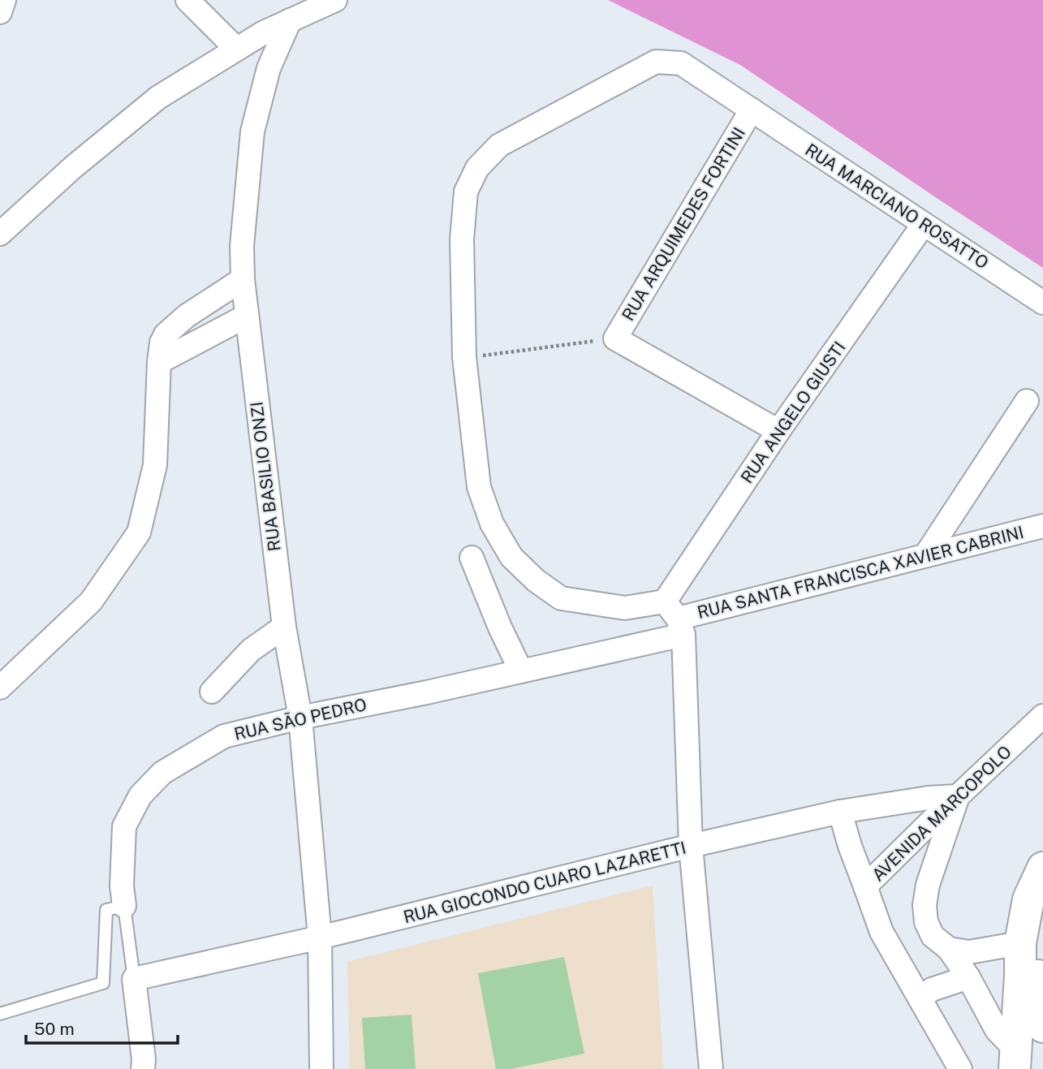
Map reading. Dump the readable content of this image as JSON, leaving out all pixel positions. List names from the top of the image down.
{
  "streets": {
    "street": [
      "RUA MARCIANO ROSATTO",
      "RUA ARQUIMEDES FORTINI",
      "RUA ANGELO GIUSTI",
      "RUA BASILIO ONZI",
      "RUA SANTA FRANCISCA XAVIER CABRINI",
      "RUA SÃO PEDRO",
      "AVENIDA MARCOPOLO",
      "RUA GIOCONDO CUARO LAZARETTI"
    ]
  },
  "crossings": [
    ["RUA MARCIANO ROSATTO", "RUA ARQUIMEDES FORTINI"],
    ["RUA MARCIANO ROSATTO", "RUA ANGELO GIUSTI"],
    ["RUA MARCIANO ROSATTO", "RUA SANTA FRANCISCA XAVIER CABRINI"],
    ["RUA MARCIANO ROSATTO", "RUA SÃO PEDRO"],
    ["RUA ANGELO GIUSTI", "RUA SANTA FRANCISCA XAVIER CABRINI"],
    ["RUA ANGELO GIUSTI", "RUA SÃO PEDRO"],
    ["RUA BASILIO ONZI", "RUA SÃO PEDRO"],
    ["RUA BASILIO ONZI", "RUA GIOCONDO CUARO LAZARETTI"],
    ["RUA SANTA FRANCISCA XAVIER CABRINI", "RUA SÃO PEDRO"],
    ["RUA SÃO PEDRO", "RUA GIOCONDO CUARO LAZARETTI"],
    ["AVENIDA MARCOPOLO", "RUA GIOCONDO CUARO LAZARETTI"]
  ],
  "scale_bar": "50 m"
}
